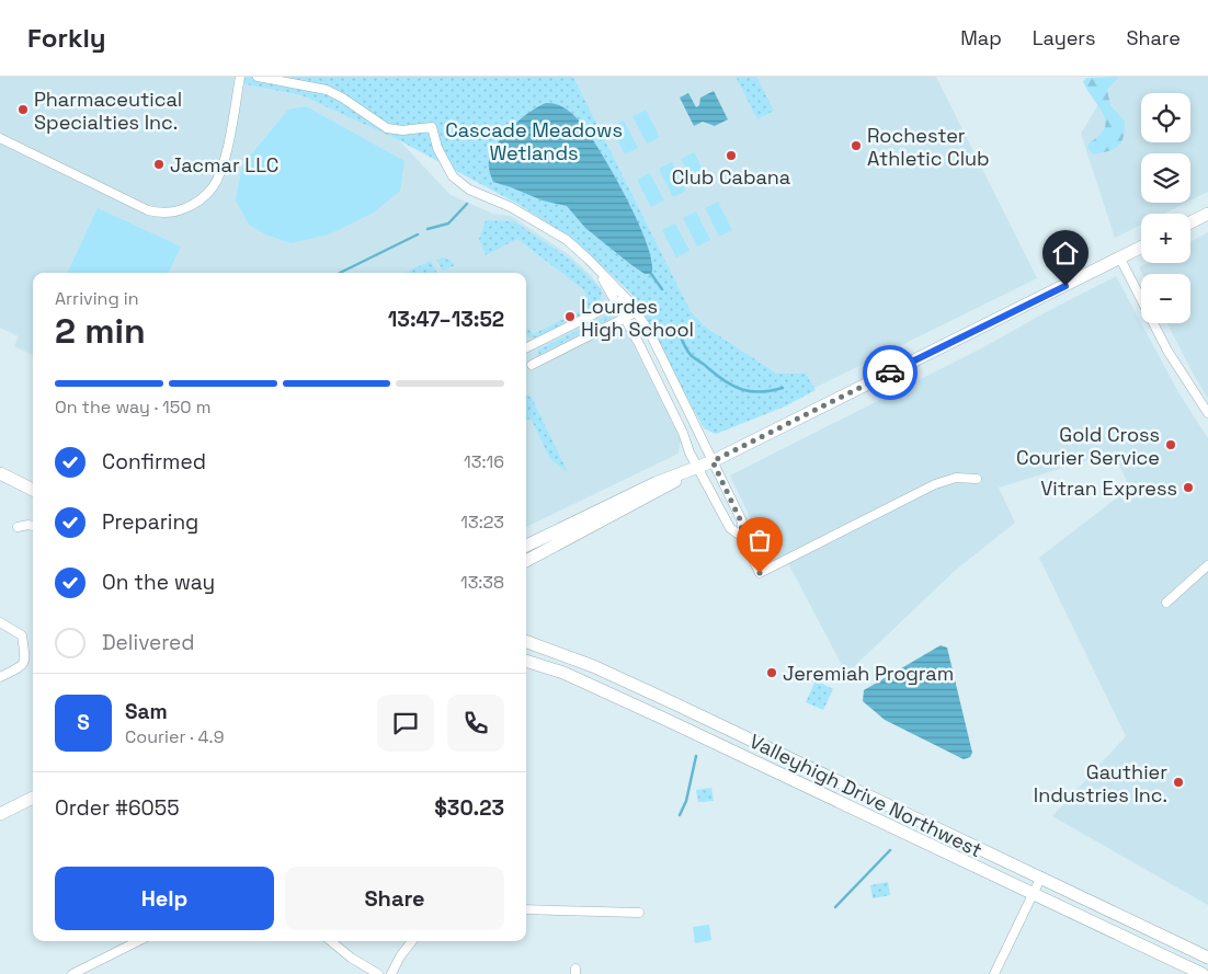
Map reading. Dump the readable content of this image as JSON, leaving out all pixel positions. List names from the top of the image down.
{
  "streets": {
    "main road": ["Valleyhigh Drive Northwest"]
  },
  "parks": ["Cascade Meadows Wetlands"],
  "places": [
    "Pharmaceutical Specialties Inc.",
    "Rochester Athletic Club",
    "Club Cabana",
    "Jacmar LLC",
    "Lourdes High School",
    "Gold Cross Courier Service",
    "Vitran Express",
    "Jeremiah Program",
    "Gauthier Industries Inc."
  ],
  "page": {
    "header": "Forkly",
    "nav": ["Map", "Layers", "Share"],
    "map_buttons": ["+", "−"],
    "heading": ["2 min", "Arriving in", "13:47–13:52"],
    "panel": [
      "Sam",
      "Courier · 4.9",
      "Order #6055",
      "$30.23"
    ],
    "bar": "On the way · 150 m",
    "list": [
      ["Confirmed", "13:16"],
      ["Preparing", "13:23"],
      ["On the way", "13:38"],
      "Delivered"
    ],
    "round": "S",
    "buttons": ["Help", "Share"]
  }
}
